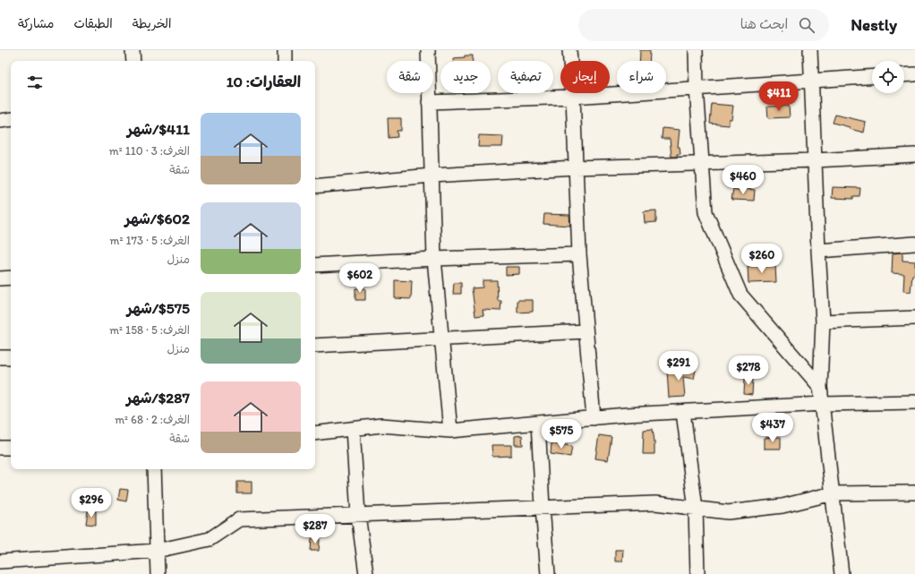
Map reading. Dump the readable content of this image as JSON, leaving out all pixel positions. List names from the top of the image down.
{
  "page": {
    "header": "Nestly",
    "search": "ابحث هنا",
    "nav": ["الخريطة", "الطبقات", "مشاركة"],
    "chip": [
      "شراء",
      "إيجار",
      "تصفية",
      "جديد",
      "شقة"
    ],
    "heading": "العقارات: 10",
    "price": [
      "$411",
      "$460",
      "$260",
      "$602",
      "$291",
      "$278",
      "$437",
      "$575",
      "$296",
      "$287"
    ],
    "list": [
      {
        "name": "$411/شهر",
        "note": "الغرف: 3 · 110 m² · شقة"
      },
      {
        "name": "$602/شهر",
        "note": "الغرف: 5 · 173 m² · منزل"
      },
      {
        "name": "$575/شهر",
        "note": "الغرف: 5 · 158 m² · منزل"
      },
      {
        "name": "$287/شهر",
        "note": "الغرف: 2 · 68 m² · شقة"
      }
    ]
  }
}
